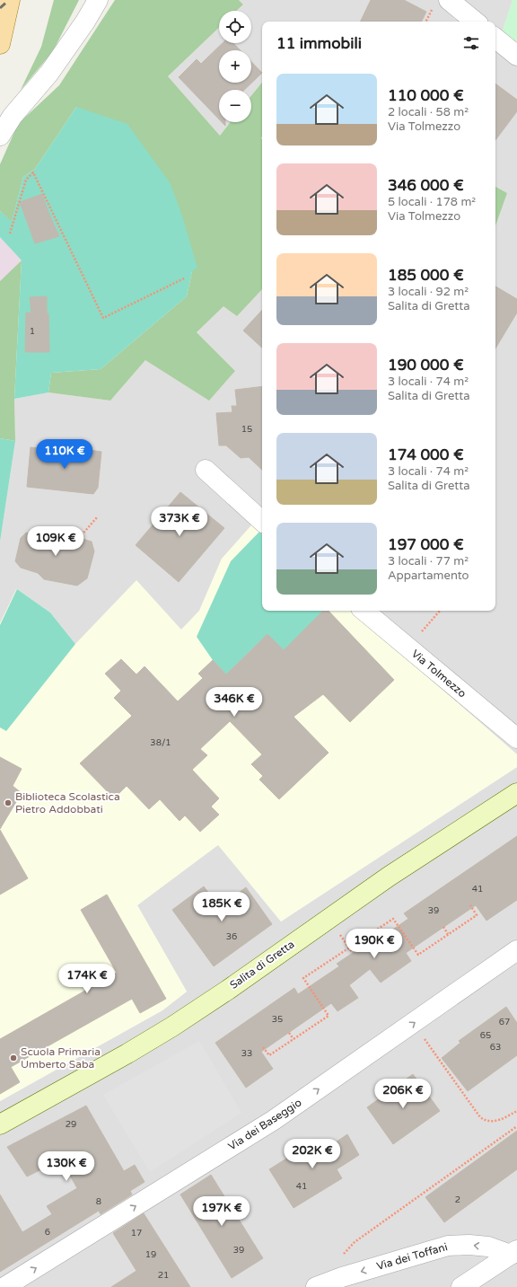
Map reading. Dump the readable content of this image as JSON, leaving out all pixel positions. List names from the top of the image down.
{
  "streets": {
    "main road": ["Salita di Gretta"],
    "street": ["Via Tolmezzo", "Via dei Baseggio", "Via dei Toffani"]
  },
  "one_way": ["Via dei Baseggio"],
  "places": ["Biblioteca Scolastica Pietro Addobbati", "Scuola Primaria Umberto Saba"],
  "house_numbers": [
    "1",
    "15",
    "38/1",
    "41",
    "39",
    "36",
    "35",
    "67",
    "65",
    "63",
    "33",
    "29",
    "41",
    "2",
    "8",
    "6",
    "17",
    "39",
    "19",
    "21"
  ],
  "page": {
    "map_buttons": ["+", "−"],
    "heading": "11 immobili",
    "list": [
      {
        "name": "110 000 €",
        "note": "2 locali · 58 m² · Via Tolmezzo"
      },
      {
        "name": "346 000 €",
        "note": "5 locali · 178 m² · Via Tolmezzo"
      },
      {
        "name": "185 000 €",
        "note": "3 locali · 92 m² · Salita di Gretta"
      },
      {
        "name": "190 000 €",
        "note": "3 locali · 74 m² · Salita di Gretta"
      },
      {
        "name": "174 000 €",
        "note": "3 locali · 74 m² · Salita di Gretta"
      },
      {
        "name": "197 000 €",
        "note": "3 locali · 77 m² · Appartamento"
      }
    ],
    "price": [
      "110K €",
      "373K €",
      "109K €",
      "346K €",
      "185K €",
      "190K €",
      "174K €",
      "206K €",
      "202K €",
      "130K €",
      "197K €"
    ]
  }
}
